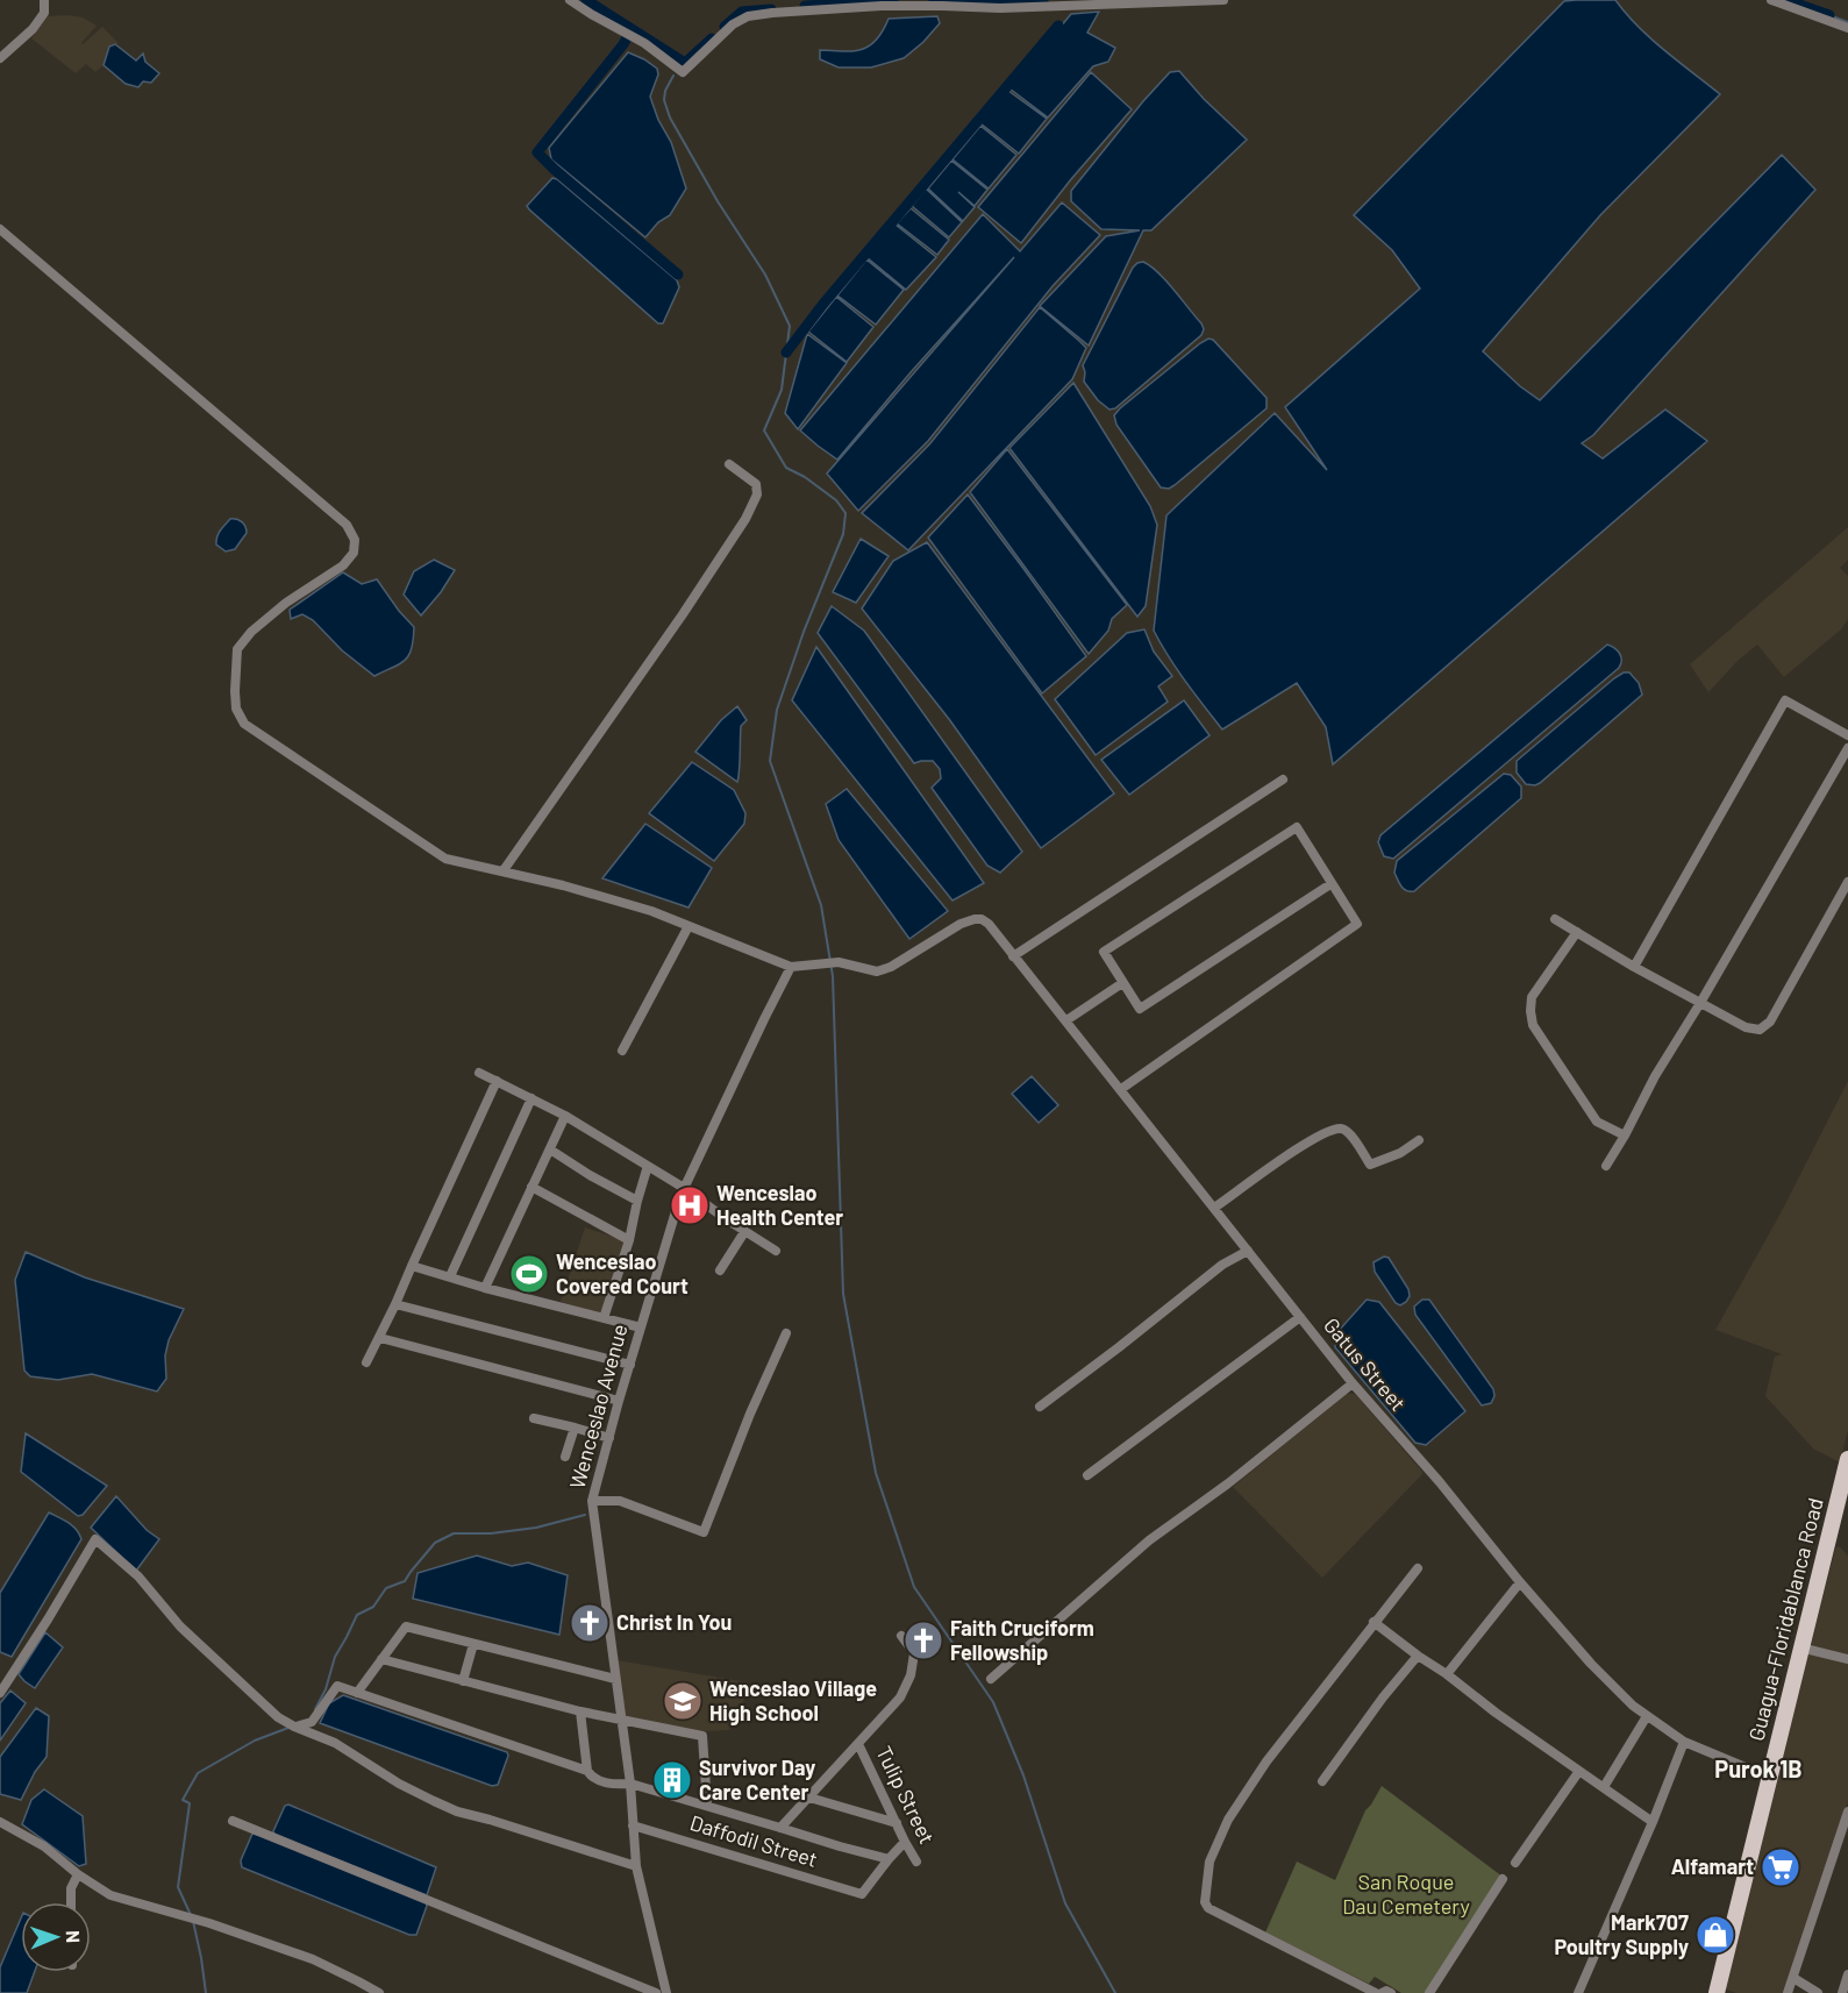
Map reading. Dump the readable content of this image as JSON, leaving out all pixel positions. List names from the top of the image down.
{
  "streets": {
    "main road": ["Guagua-Floridablanca Road"],
    "street": [
      "Gatus Street",
      "Wenceslao Avenue",
      "Tulip Street",
      "Daffodil Street"
    ]
  },
  "crossings": [
    ["Gatus Street", "Wenceslao Avenue"],
    ["Gatus Street", "Guagua-Floridablanca Road"],
    ["Wenceslao Avenue", "Daffodil Street"]
  ],
  "districts": ["Purok 1B"],
  "parks": ["San Roque Dau Cemetery"],
  "places": {
    "hospital": ["Wenceslao Health Center"],
    "sports": ["Wenceslao Covered Court"],
    "church": ["Christ In You", "Faith Cruciform Fellowship"],
    "school or university": ["Wenceslao Village High School"],
    "building": ["Survivor Day Care Center"],
    "supermarket": ["Alfamart"],
    "shop": ["Mark707 Poultry Supply"]
  },
  "north": "right"
}
